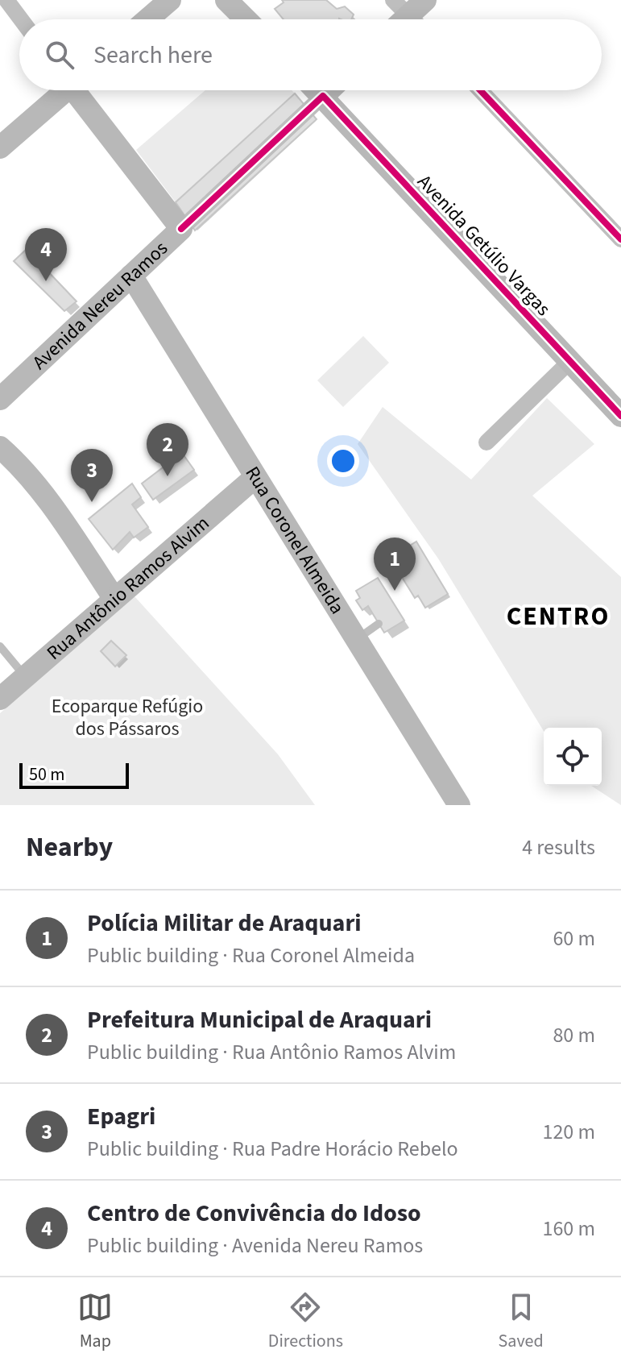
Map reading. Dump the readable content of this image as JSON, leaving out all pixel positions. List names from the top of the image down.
{
  "streets": {
    "main road": [
      "Avenida Getúlio Vargas",
      "Avenida Nereu Ramos",
      "Rua Coronel Almeida",
      "Rua Antônio Ramos Alvim"
    ]
  },
  "crossings": [
    ["Avenida Getúlio Vargas", "Avenida Nereu Ramos"],
    ["Avenida Nereu Ramos", "Rua Coronel Almeida"],
    ["Rua Coronel Almeida", "Rua Antônio Ramos Alvim"]
  ],
  "districts": ["CENTRO"],
  "parks": ["Ecoparque Refúgio dos Pássaros"],
  "scale_bar": "50 m",
  "page": {
    "search": "Search here",
    "pins": [
      "4",
      "2",
      "3",
      "1"
    ],
    "scale": "50 m",
    "heading": ["Nearby", "4 results"],
    "list": [
      {
        "mark": "1",
        "name": "Polícia Militar de Araquari",
        "note": "Public building · Rua Coronel Almeida",
        "value": "60 m"
      },
      {
        "mark": "2",
        "name": "Prefeitura Municipal de Araquari",
        "note": "Public building · Rua Antônio Ramos Alvim",
        "value": "80 m"
      },
      {
        "mark": "3",
        "name": "Epagri",
        "note": "Public building · Rua Padre Horácio Rebelo",
        "value": "120 m"
      },
      {
        "mark": "4",
        "name": "Centro de Convivência do Idoso",
        "note": "Public building · Avenida Nereu Ramos",
        "value": "160 m"
      }
    ],
    "nav": ["Map", "Directions", "Saved"]
  }
}
